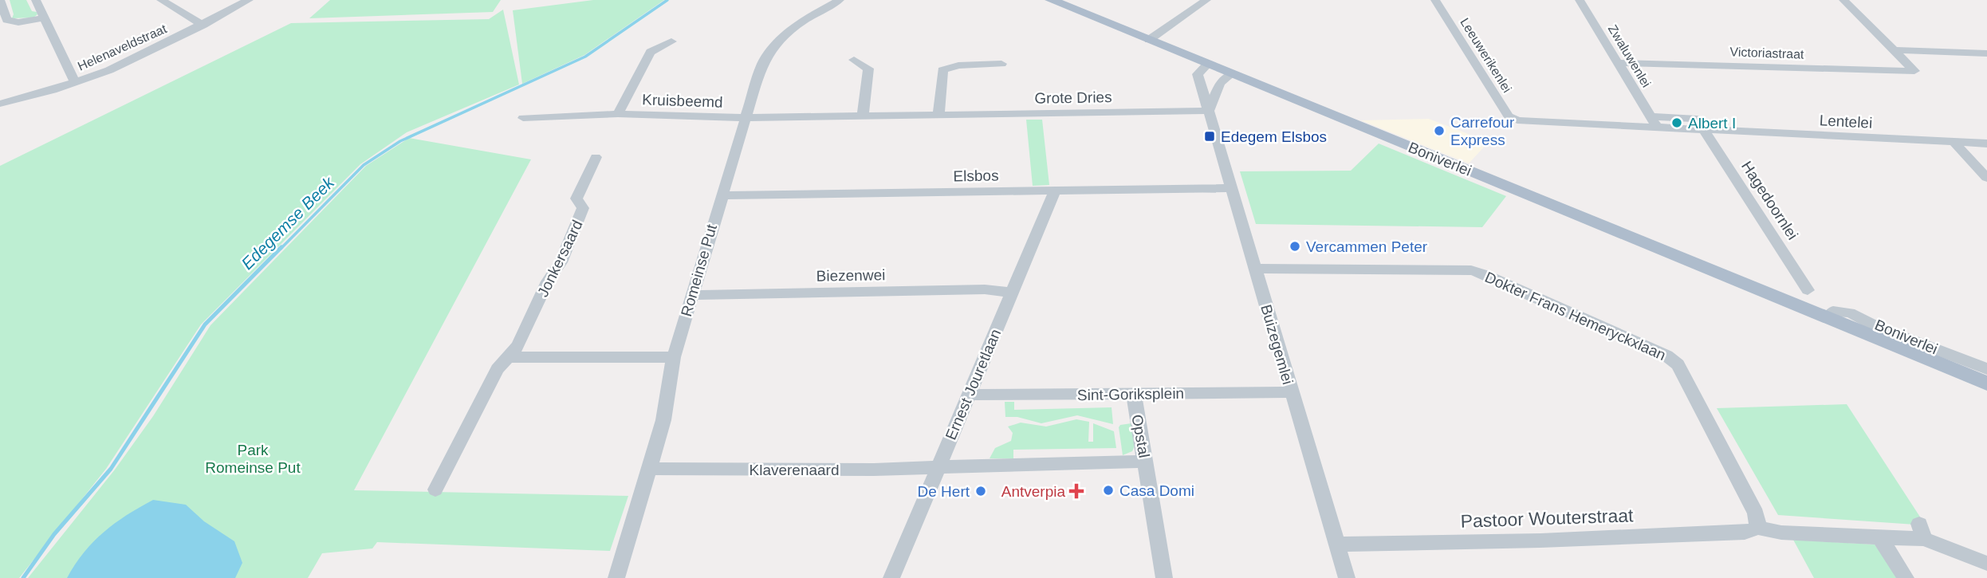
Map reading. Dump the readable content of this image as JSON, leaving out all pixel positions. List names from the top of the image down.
{
  "streets": {
    "main road": ["Boniverlei"],
    "street": [
      "Helenaveldstraat",
      "Victoriastraat",
      "Leeuwerikenlei",
      "Zwaluwenlei",
      "Grote Dries",
      "Kruisbeemd",
      "Lentelei",
      "Elsbos",
      "Hagedoornlei",
      "Jonkersaard",
      "Romeinse Put",
      "Biezenwei",
      "Dokter Frans Hemeryckxlaan",
      "Buizegemlei",
      "Ernest Jouretlaan",
      "Sint-Goriksplein",
      "Opstal",
      "Klaverenaard",
      "Pastoor Wouterstraat"
    ]
  },
  "crossings": [
    ["Victoriastraat", "Zwaluwenlei"],
    ["Leeuwerikenlei", "Lentelei"],
    ["Zwaluwenlei", "Lentelei"],
    ["Grote Dries", "Kruisbeemd"],
    ["Grote Dries", "Romeinse Put"],
    ["Grote Dries", "Buizegemlei"],
    ["Kruisbeemd", "Romeinse Put"],
    ["Lentelei", "Hagedoornlei"],
    ["Boniverlei", "Buizegemlei"],
    ["Elsbos", "Romeinse Put"],
    ["Elsbos", "Buizegemlei"],
    ["Elsbos", "Ernest Jouretlaan"],
    ["Romeinse Put", "Biezenwei"],
    ["Romeinse Put", "Klaverenaard"],
    ["Biezenwei", "Ernest Jouretlaan"],
    ["Dokter Frans Hemeryckxlaan", "Buizegemlei"],
    ["Dokter Frans Hemeryckxlaan", "Pastoor Wouterstraat"],
    ["Buizegemlei", "Sint-Goriksplein"],
    ["Buizegemlei", "Pastoor Wouterstraat"],
    ["Ernest Jouretlaan", "Sint-Goriksplein"],
    ["Ernest Jouretlaan", "Klaverenaard"],
    ["Sint-Goriksplein", "Opstal"]
  ],
  "water": ["Edegemse Beek"],
  "parks": ["Park Romeinse Put"],
  "places": {
    "other": [
      "Albert I",
      "Carrefour Express",
      "Vercammen Peter",
      "Casa Domi",
      "De Hert"
    ],
    "transit": ["Edegem Elsbos"],
    "health": ["Antverpia"]
  }
}
